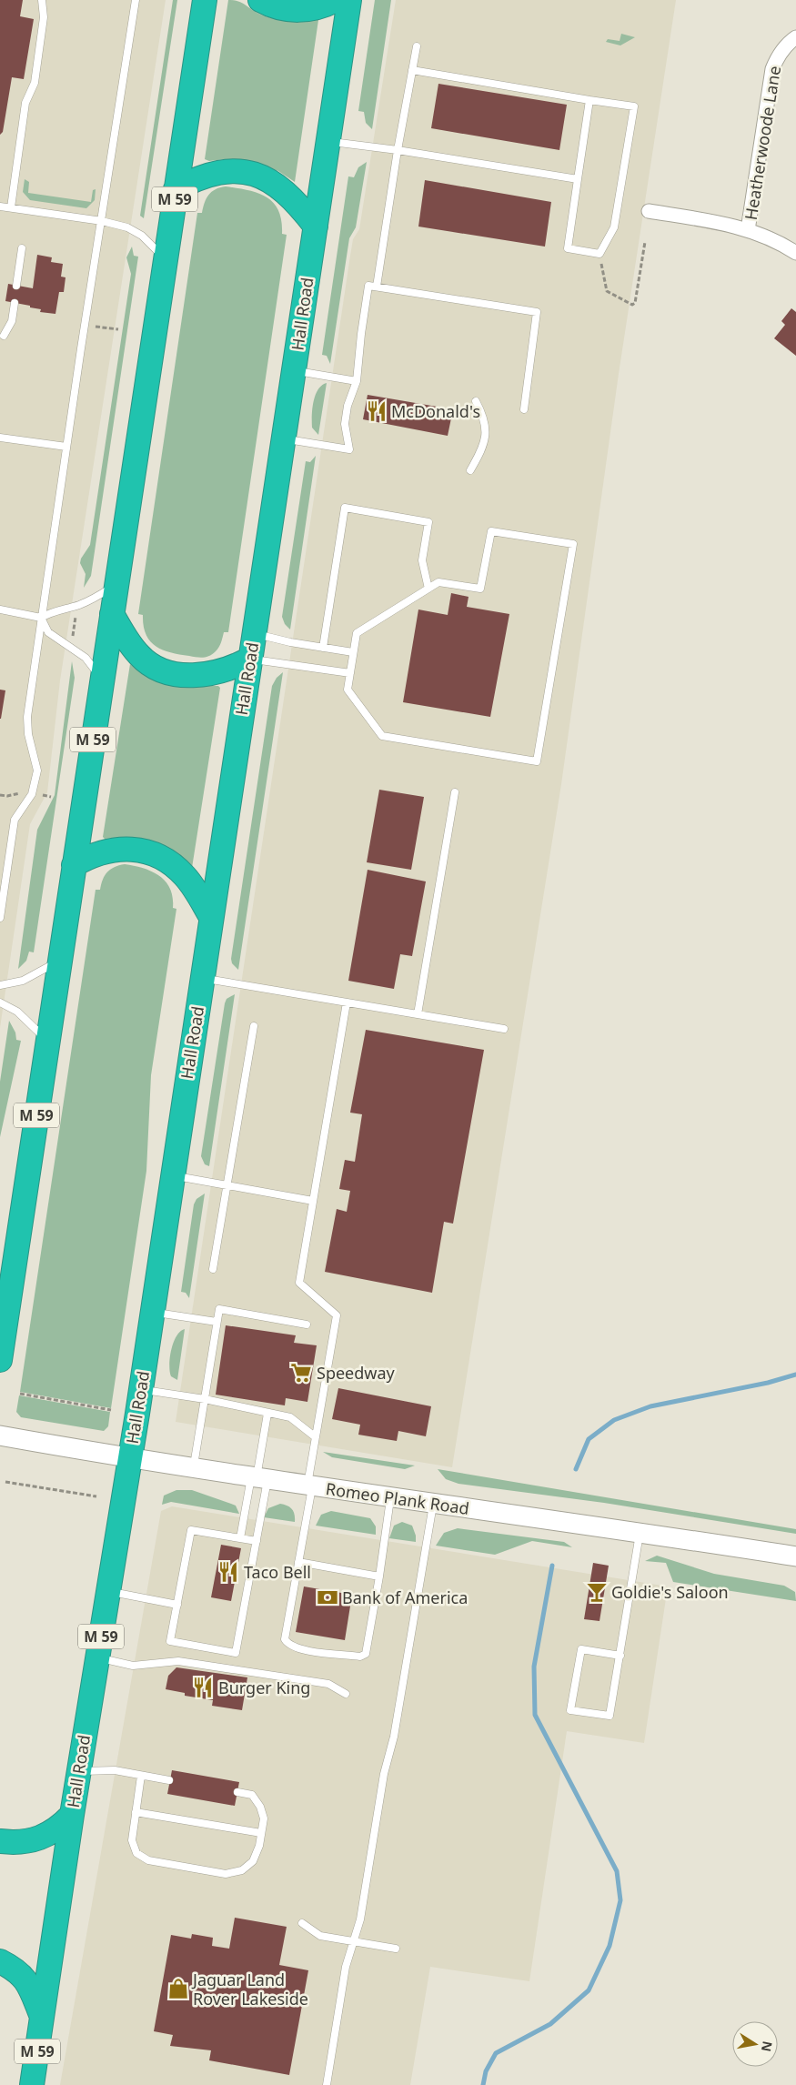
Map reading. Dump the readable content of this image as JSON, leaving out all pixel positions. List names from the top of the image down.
{
  "streets": {
    "highway": ["M 59", "Hall Road"],
    "main road": ["Romeo Plank Road"],
    "street": ["Heatherwoode Lane"]
  },
  "crossings": [
    ["Hall Road", "Romeo Plank Road"]
  ],
  "places": {
    "restaurant": ["McDonald's", "Taco Bell", "Burger King"],
    "supermarket": ["Speedway"],
    "bar": ["Goldie's Saloon"],
    "bank": ["Bank of America"],
    "shop": ["Jaguar Land Rover Lakeside"]
  },
  "north": "right"
}
